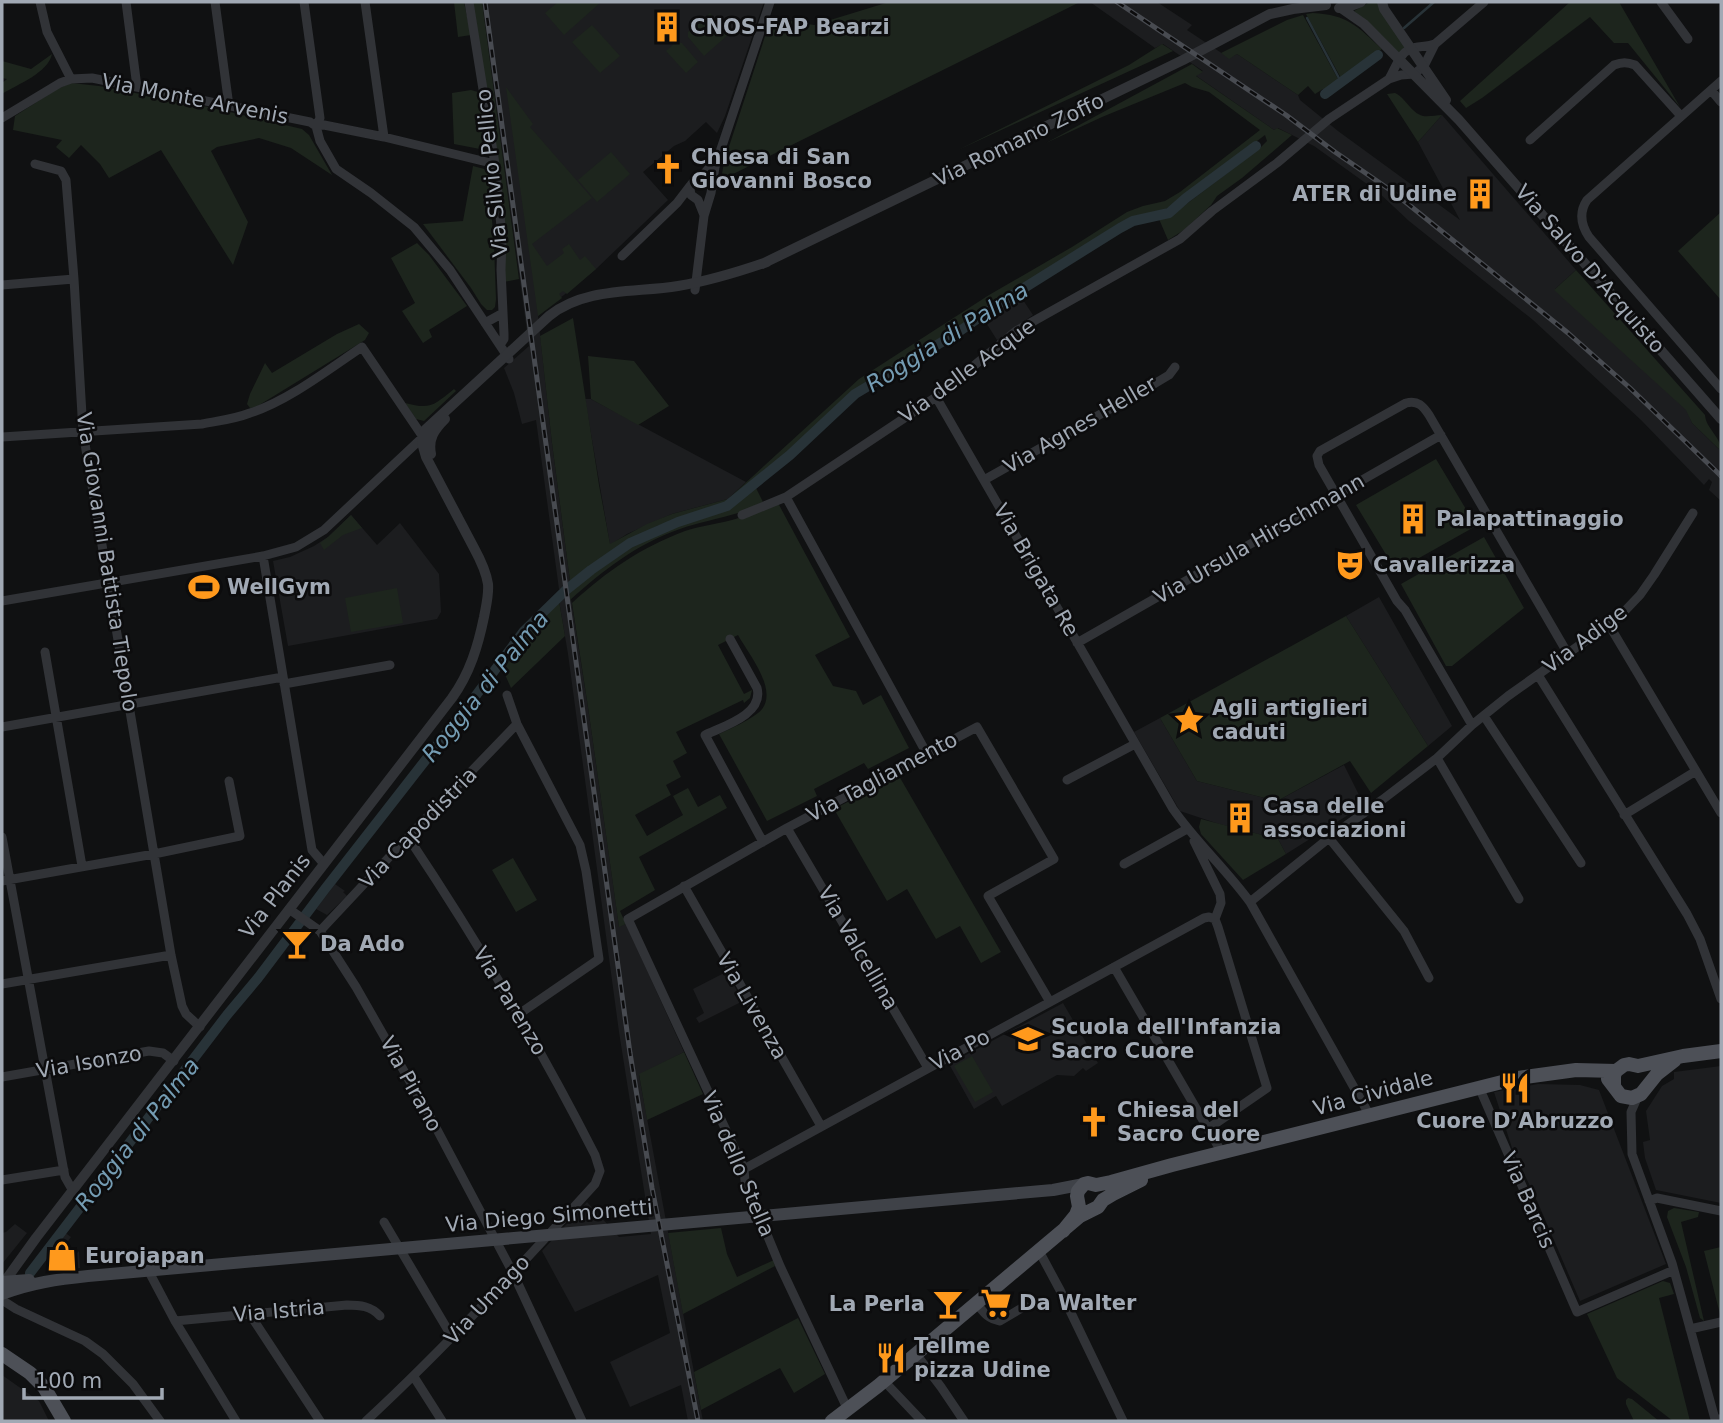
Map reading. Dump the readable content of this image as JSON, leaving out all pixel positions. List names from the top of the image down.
{
  "streets": {
    "main road": ["Via Cividale", "Via Diego Simonetti"],
    "street": [
      "Via Monte Arvenis",
      "Via Romano Zoffo",
      "Via Silvio Pellico",
      "Via Salvo D'Acquisto",
      "Via delle Acque",
      "Via Agnes Heller",
      "Via Ursula Hirschmann",
      "Via Giovanni Battista Tiepolo",
      "Via Brigata Re",
      "Via Adige",
      "Via Tagliamento",
      "Via Capodistria",
      "Via Planis",
      "Via Valcellina",
      "Via Parenzo",
      "Via Livenza",
      "Via Po",
      "Via Isonzo",
      "Via Pirano",
      "Via dello Stella",
      "Via Barcis",
      "Via Umago",
      "Via Istria"
    ]
  },
  "crossings": [
    ["Via Monte Arvenis", "Via Silvio Pellico"],
    ["Via Romano Zoffo", "Via Silvio Pellico"],
    ["Via Romano Zoffo", "Via Salvo D'Acquisto"],
    ["Via Salvo D'Acquisto", "Via delle Acque"],
    ["Via delle Acque", "Via Brigata Re"],
    ["Via Agnes Heller", "Via Brigata Re"],
    ["Via Ursula Hirschmann", "Via Brigata Re"],
    ["Via Giovanni Battista Tiepolo", "Via Planis"],
    ["Via Brigata Re", "Via Adige"],
    ["Via Brigata Re", "Via Cividale"],
    ["Via Tagliamento", "Via Valcellina"],
    ["Via Tagliamento", "Via Livenza"],
    ["Via Tagliamento", "Via Po"],
    ["Via Tagliamento", "Via dello Stella"],
    ["Via Capodistria", "Via Parenzo"],
    ["Via Capodistria", "Via Pirano"],
    ["Via Planis", "Via Isonzo"],
    ["Via Planis", "Via Pirano"],
    ["Via Planis", "Via Diego Simonetti"],
    ["Via Valcellina", "Via Po"],
    ["Via Parenzo", "Via Umago"],
    ["Via Livenza", "Via Po"],
    ["Via Po", "Via dello Stella"],
    ["Via Pirano", "Via Umago"],
    ["Via Cividale", "Via dello Stella"],
    ["Via Cividale", "Via Barcis"],
    ["Via Cividale", "Via Diego Simonetti"]
  ],
  "water": ["Roggia di Palma"],
  "places": {
    "building": [
      "CNOS-FAP Bearzi",
      "ATER di Udine",
      "Palapattinaggio",
      "Casa delle associazioni"
    ],
    "church": ["Chiesa di San Giovanni Bosco", "Chiesa del Sacro Cuore"],
    "theatre": ["Cavallerizza"],
    "sports": ["WellGym"],
    "place": ["Agli artiglieri caduti"],
    "bar": ["Da Ado", "La Perla"],
    "school or university": ["Scuola dell'Infanzia Sacro Cuore"],
    "restaurant": ["Cuore D’Abruzzo", "Tellme pizza Udine"],
    "shop": ["Eurojapan"],
    "supermarket": ["Da Walter"]
  },
  "scale_bar": "100 m"
}
